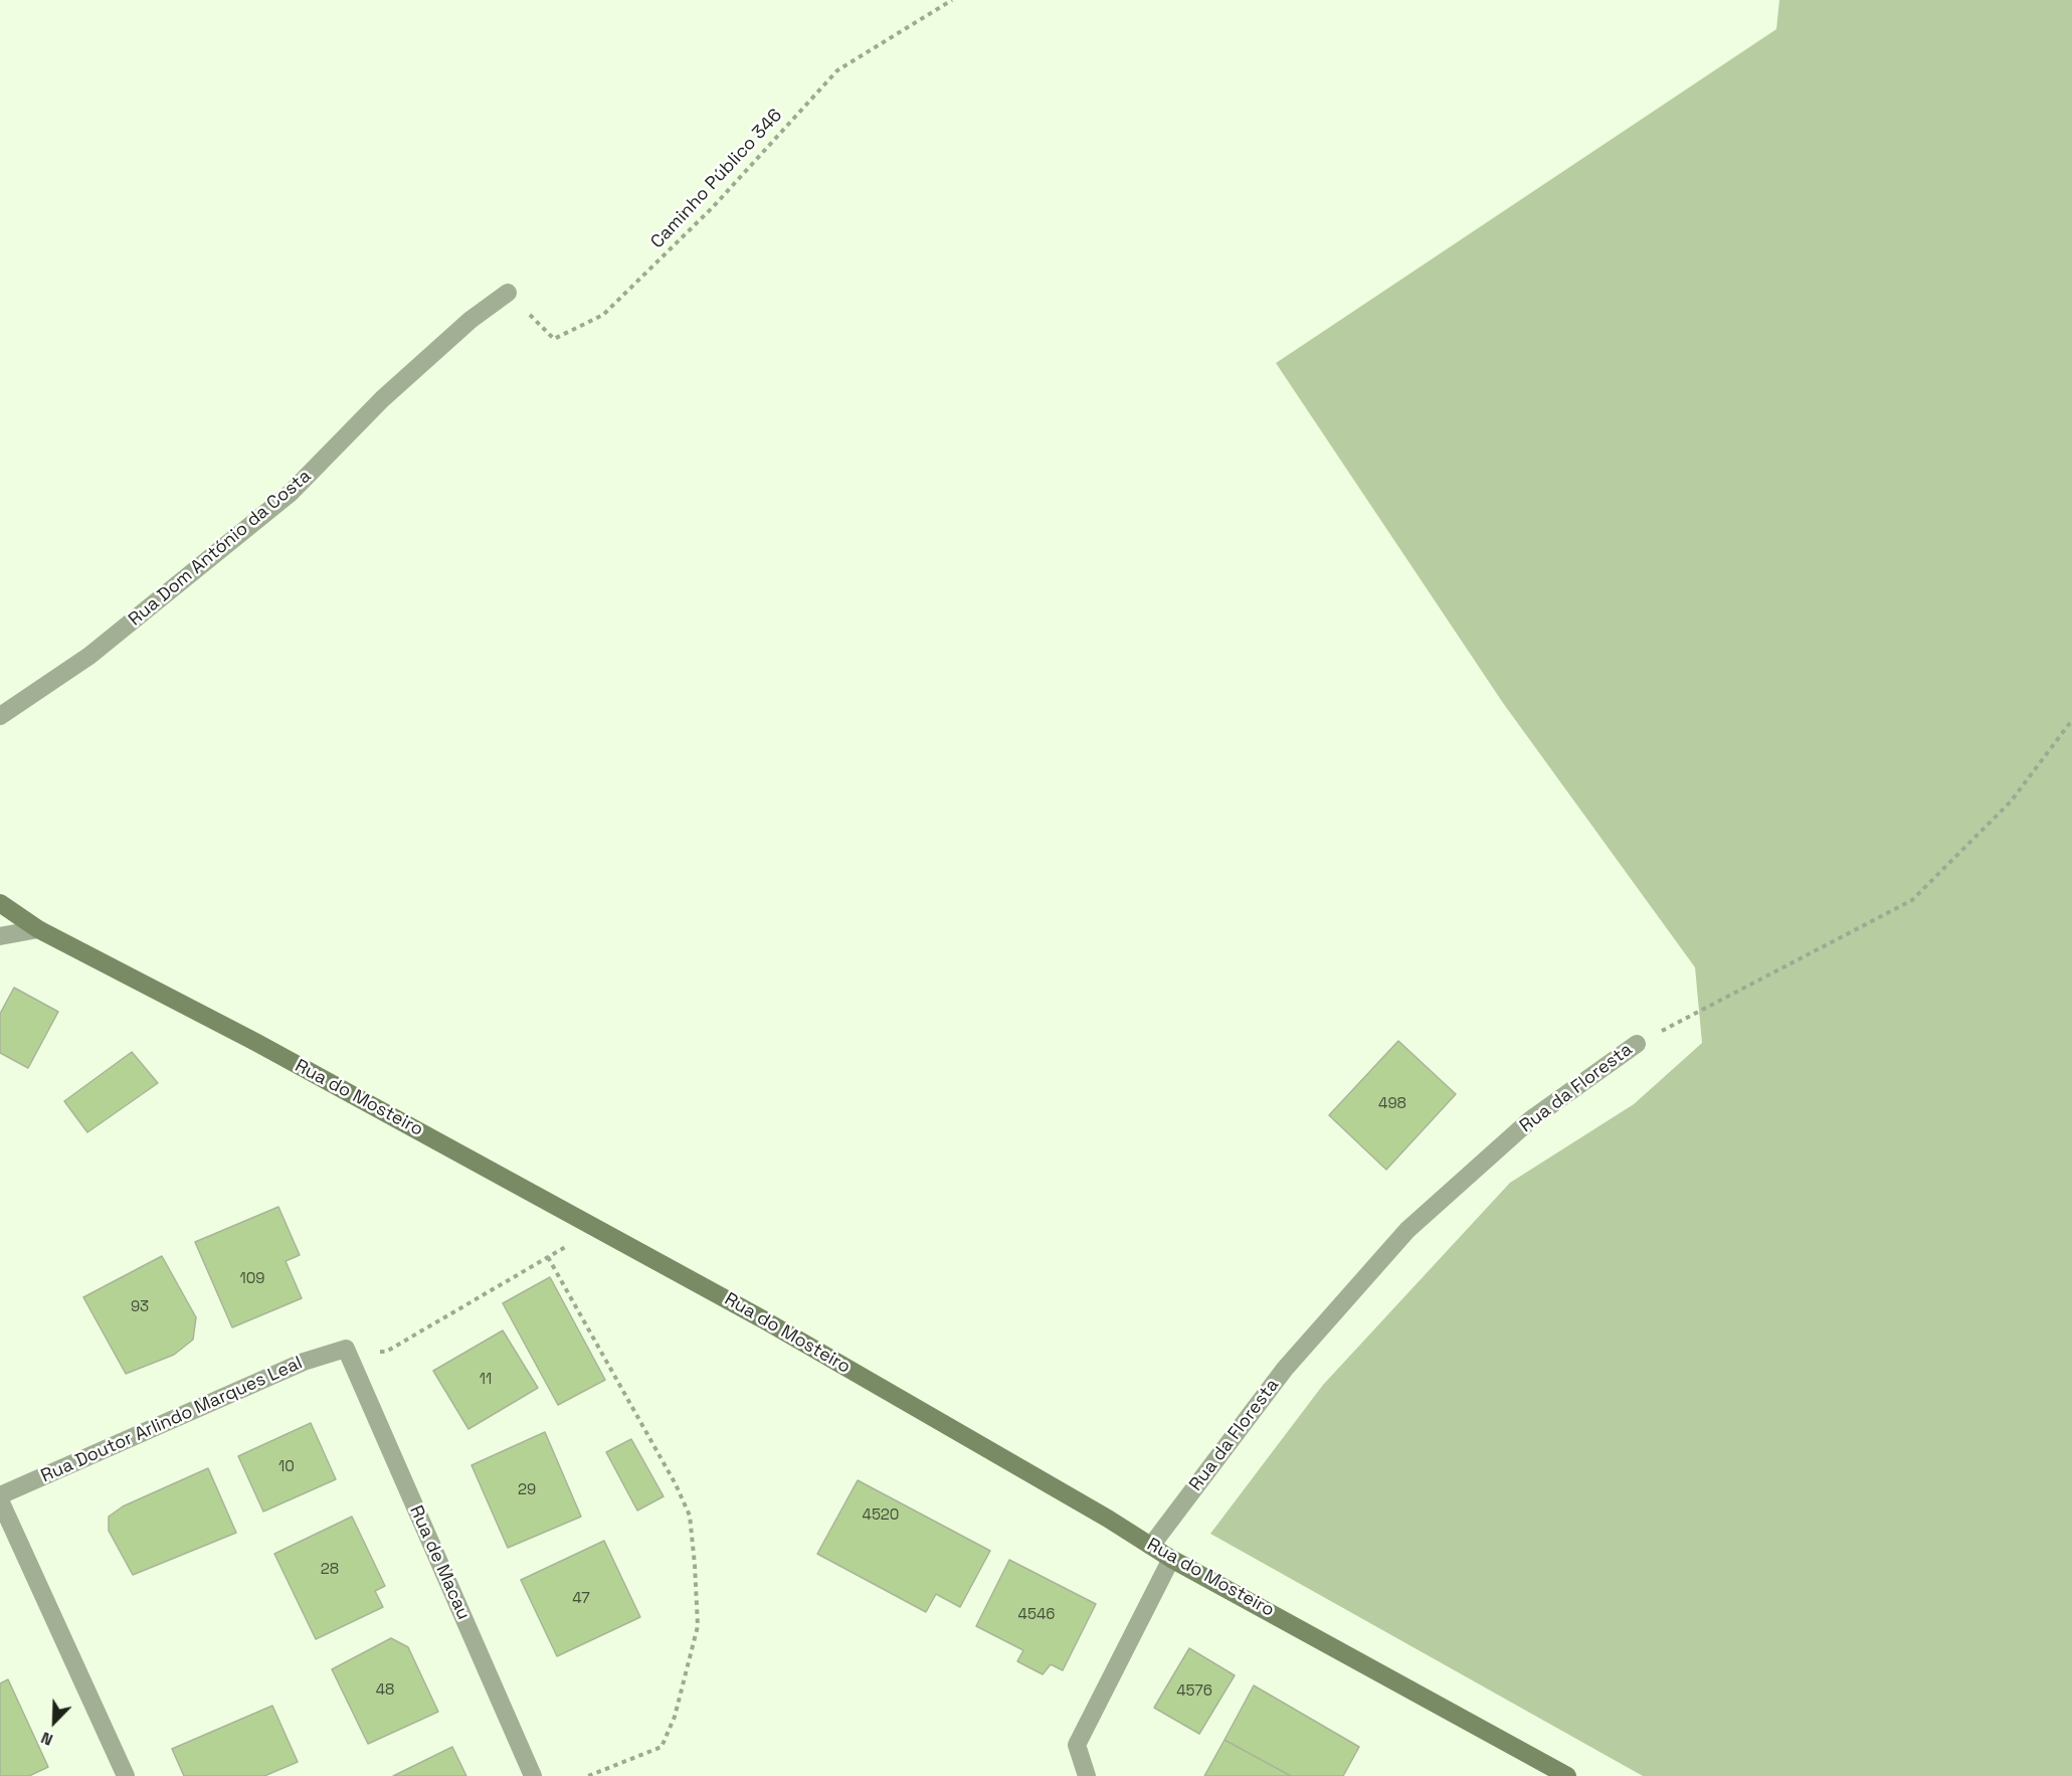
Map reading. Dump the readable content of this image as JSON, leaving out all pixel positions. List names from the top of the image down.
{
  "streets": {
    "main road": ["Rua do Mosteiro"],
    "street": [
      "Rua Dom António da Costa",
      "Rua da Floresta",
      "Rua Doutor Arlindo Marques Leal",
      "Rua de Macau"
    ],
    "path": ["Caminho Público 346"]
  },
  "crossings": [
    ["Caminho Público 346", "Rua Dom António da Costa"],
    ["Rua da Floresta", "Rua do Mosteiro"],
    ["Rua Doutor Arlindo Marques Leal", "Rua de Macau"]
  ],
  "house_numbers": [
    "498",
    "109",
    "93",
    "11",
    "10",
    "29",
    "4520",
    "28",
    "47",
    "4546",
    "48",
    "4576"
  ],
  "north": "bottom left"
}
